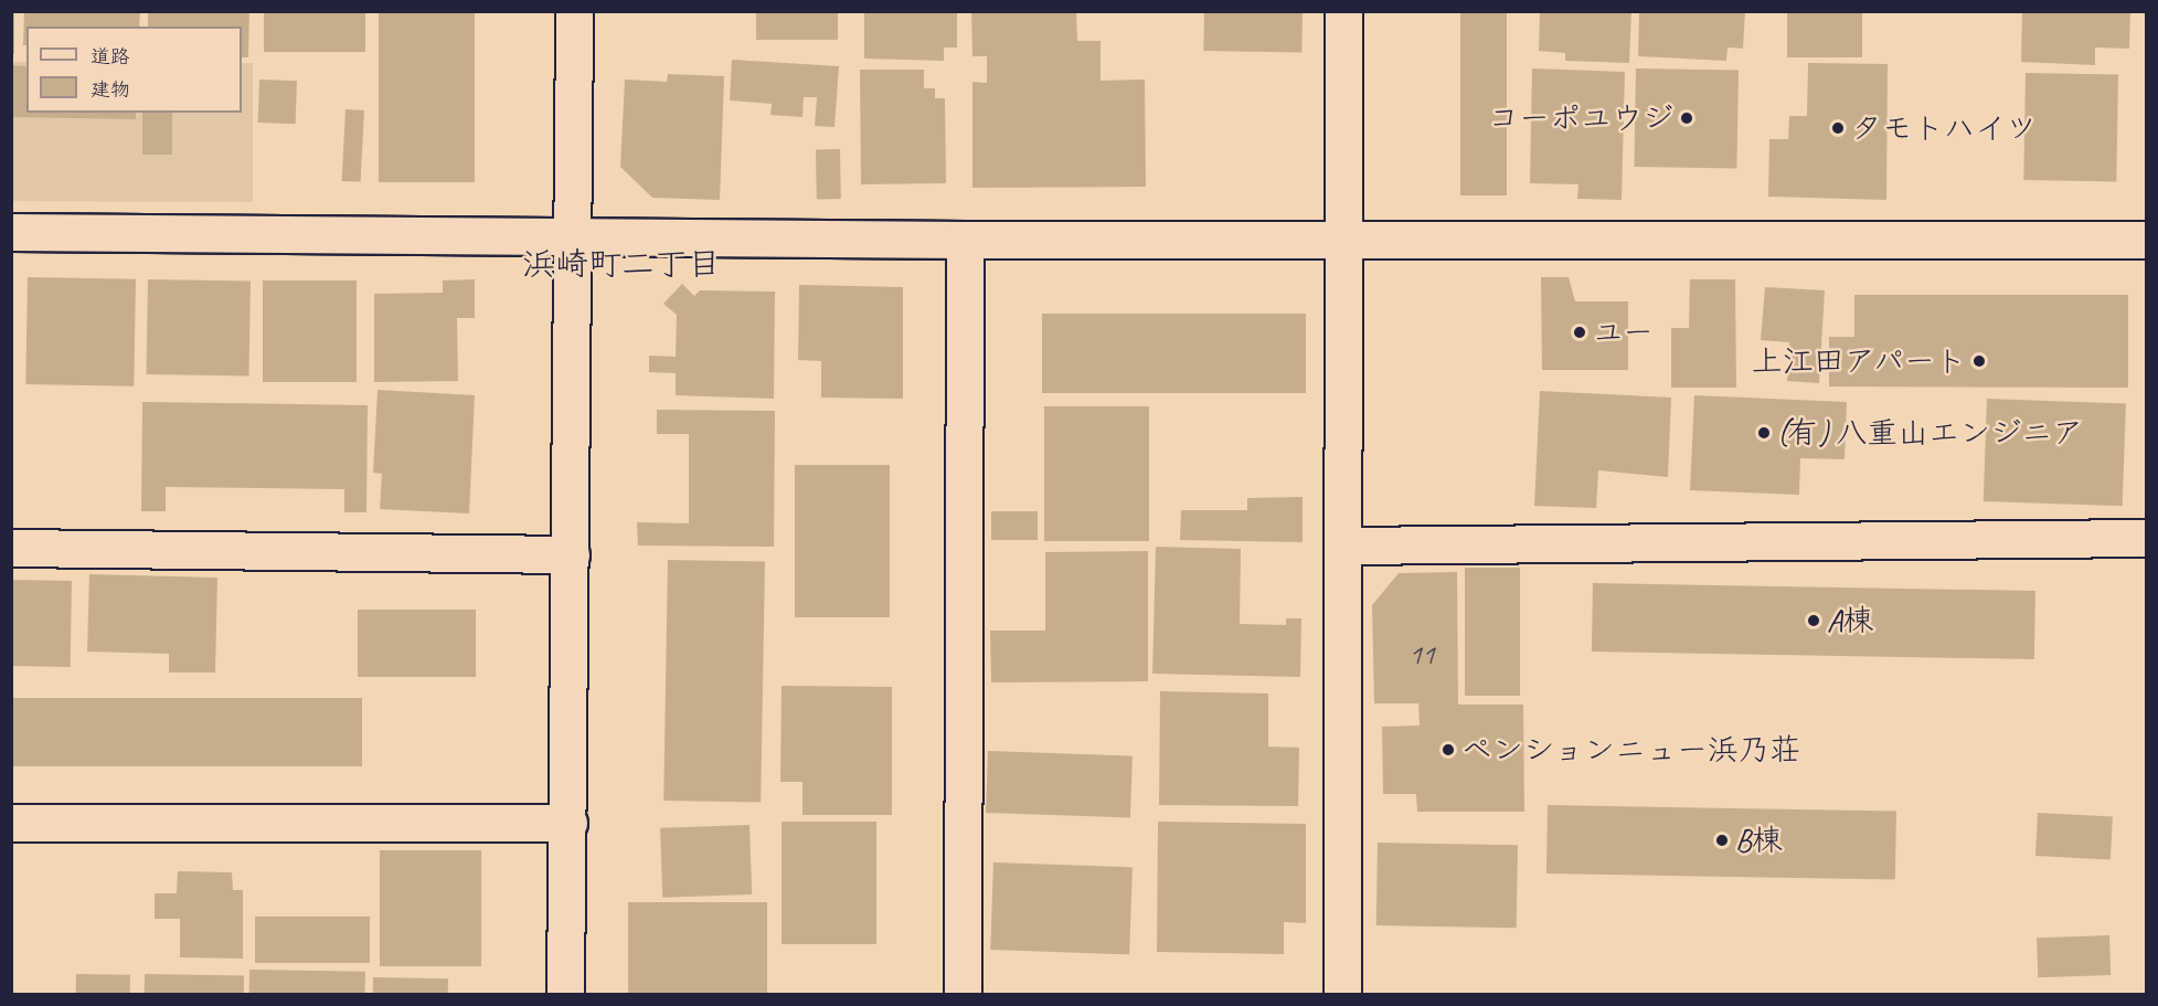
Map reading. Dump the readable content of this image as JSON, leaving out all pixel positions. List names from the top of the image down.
{
  "districts": ["浜崎町二丁目"],
  "places": [
    "コーポユウジ",
    "タモトハイツ",
    "ユー",
    "上江田アパート",
    "(有) 八重山エンジニア",
    "A棟",
    "ペンションニュー浜乃荘",
    "B棟"
  ],
  "house_numbers": ["11"],
  "legend": ["道路", "建物"]
}
